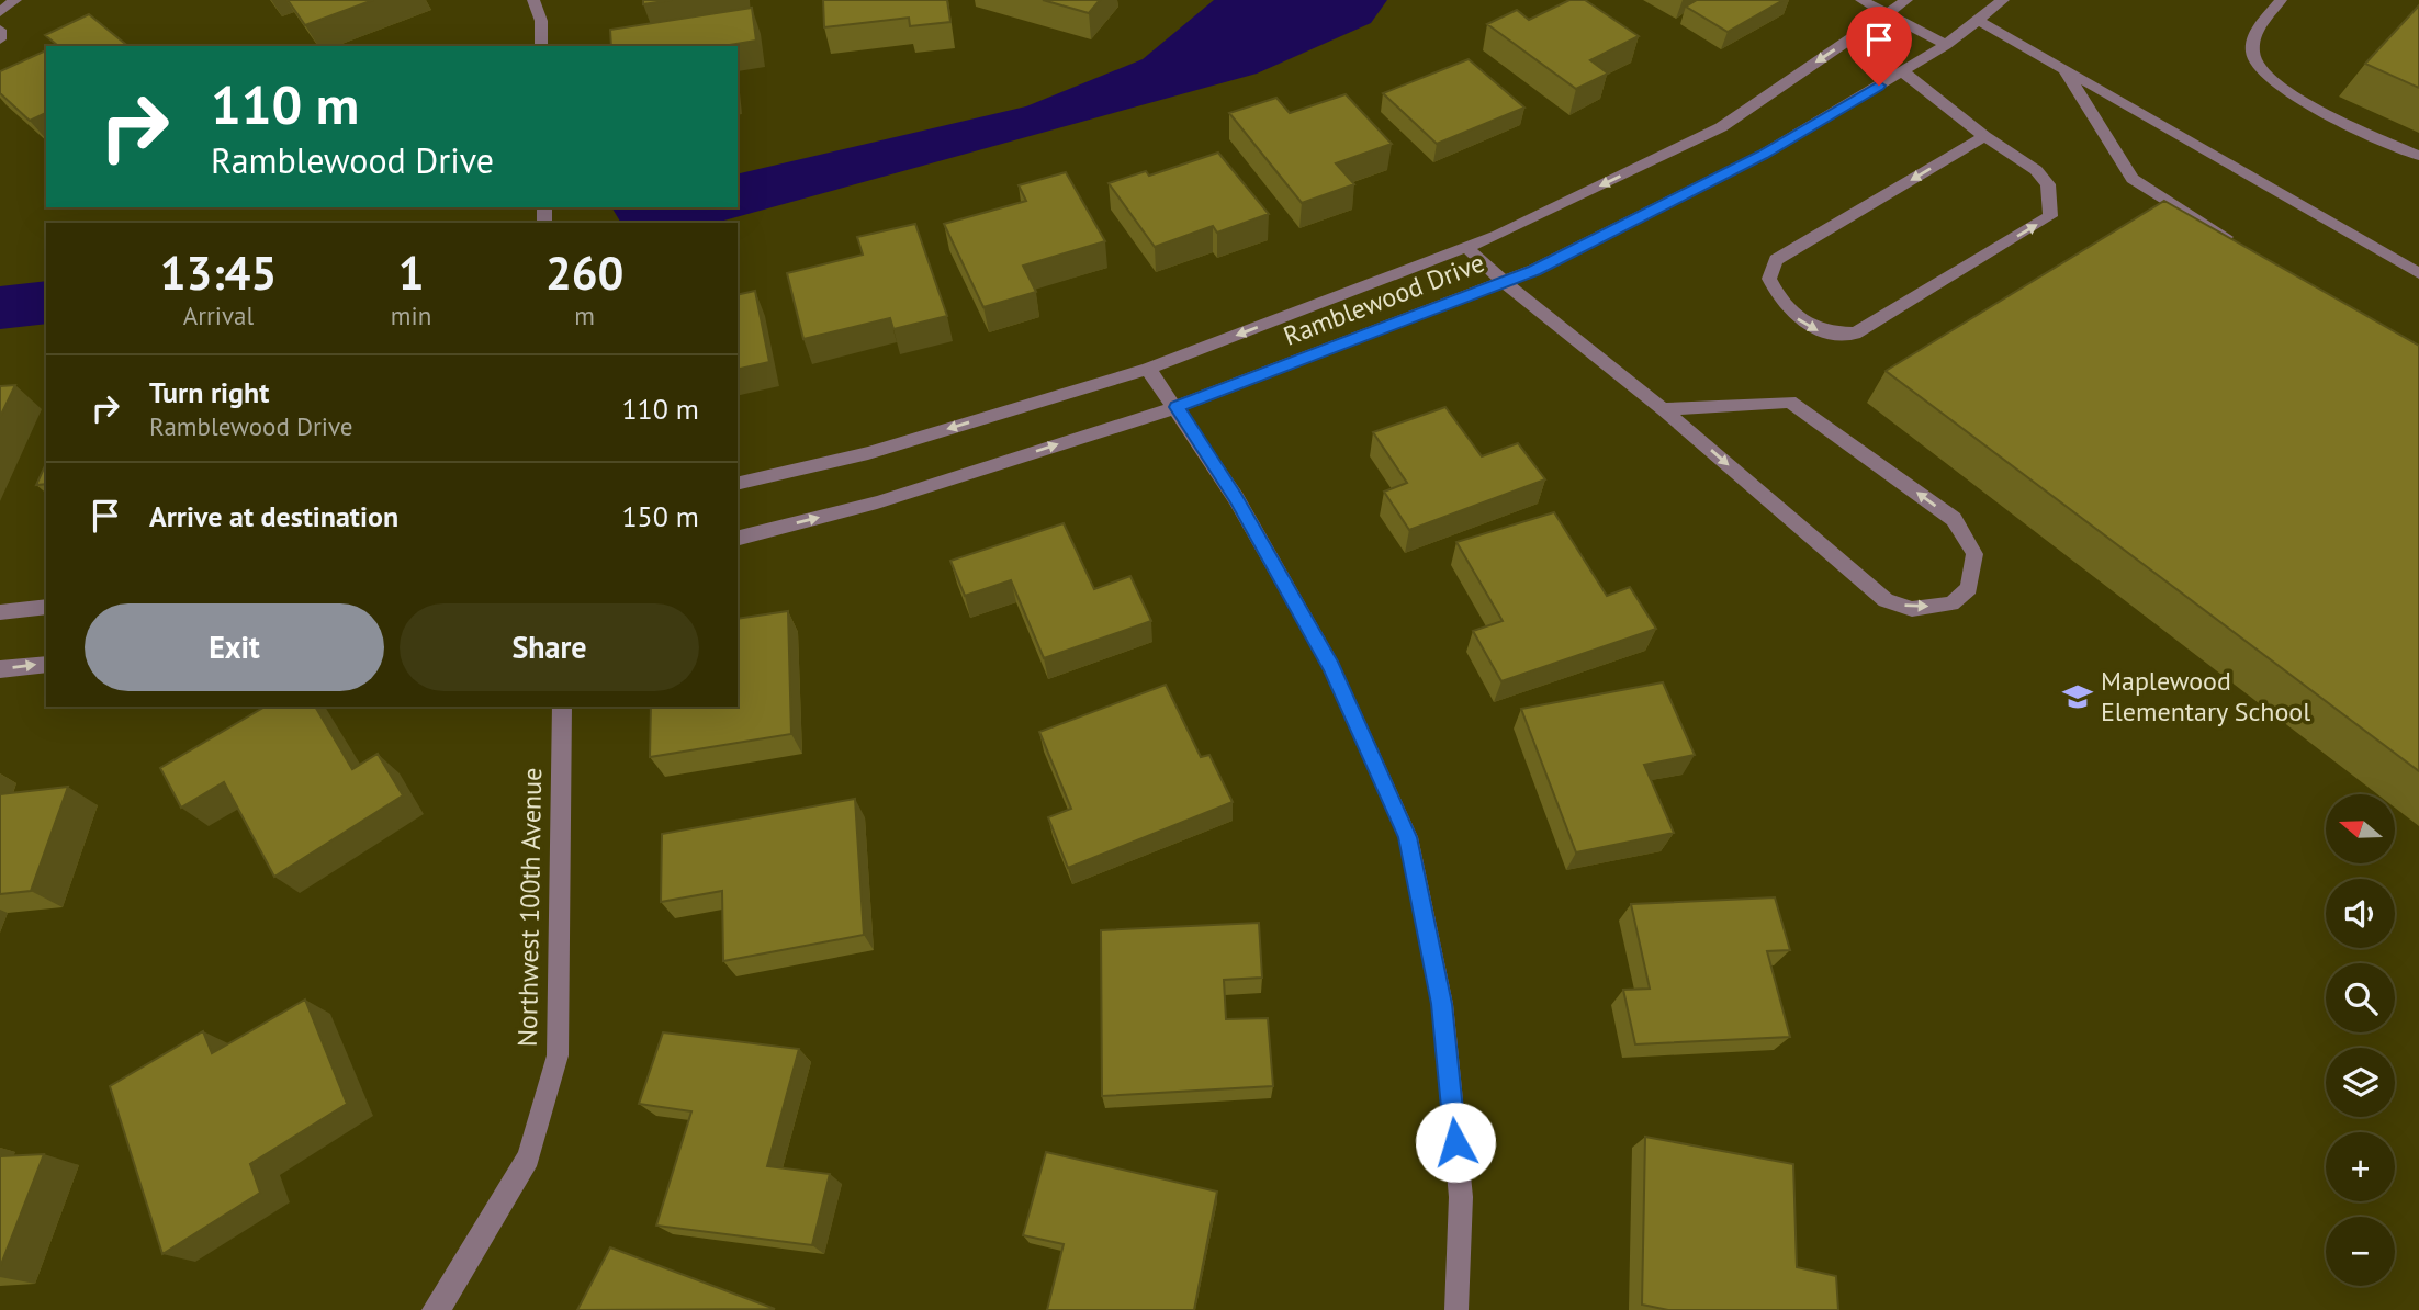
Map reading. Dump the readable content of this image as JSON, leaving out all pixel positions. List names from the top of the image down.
{
  "streets": {
    "street": ["Ramblewood Drive", "Northwest 100th Avenue"]
  },
  "places": {
    "school or university": ["Maplewood Elementary School"]
  },
  "north": "left",
  "page": {
    "turn": ["110 m", "Ramblewood Drive"],
    "eta": [
      "13:45",
      "Arrival",
      "1",
      "min",
      "260",
      "m"
    ],
    "list": [
      {
        "name": "Turn right",
        "note": "Ramblewood Drive",
        "value": "110 m"
      },
      {
        "name": "Arrive at destination",
        "value": "150 m"
      }
    ],
    "buttons": ["Exit", "Share"],
    "map_buttons": ["+", "−"]
  }
}
